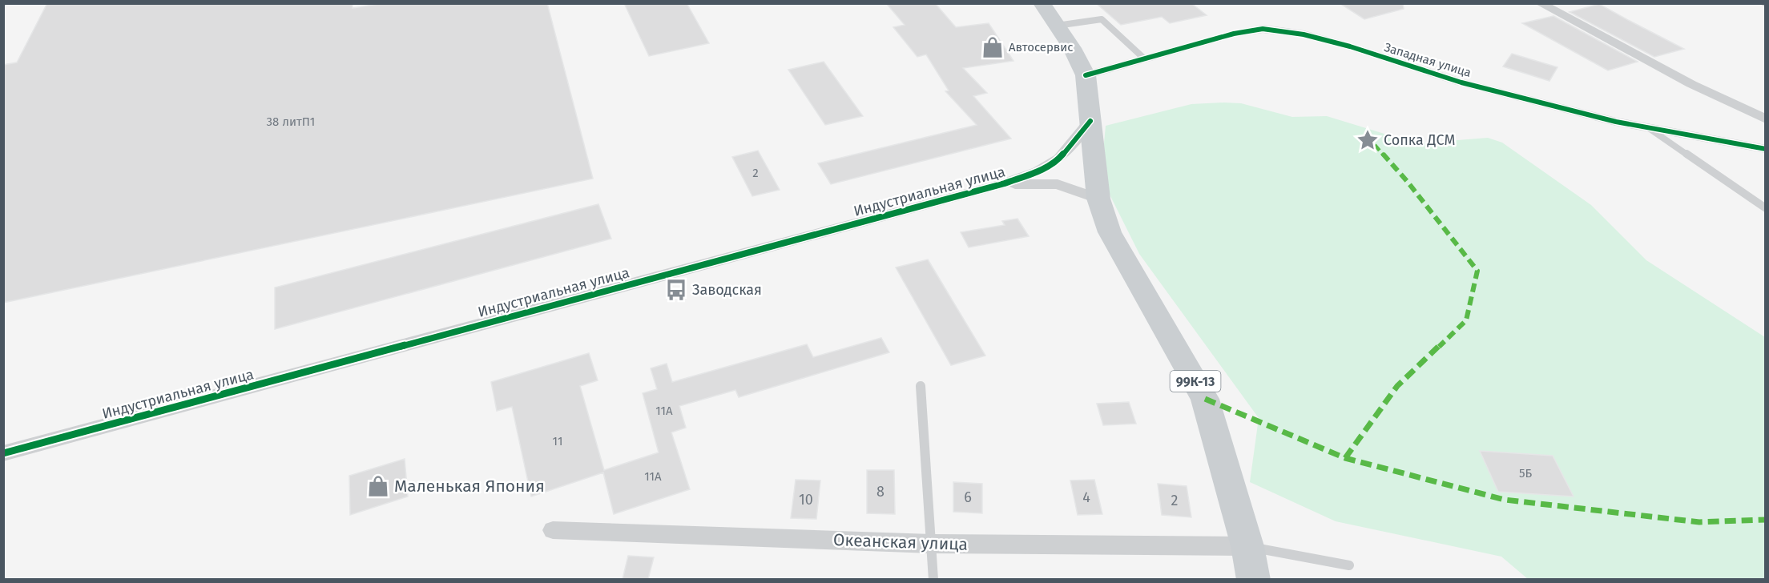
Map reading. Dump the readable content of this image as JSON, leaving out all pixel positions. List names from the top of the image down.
{
  "streets": {
    "main road": ["99К-13"],
    "street": ["Западная улица", "Индустриальная улица", "Океанская улица"]
  },
  "crossings": [
    ["Индустриальная улица", "99К-13"],
    ["99К-13", "Океанская улица"]
  ],
  "places": {
    "shop": ["Автосервис", "Маленькая Япония"],
    "place": ["Сопка ДСМ"],
    "bus stop": ["Заводская"]
  },
  "house_numbers": [
    "38 литП1",
    "2",
    "11А",
    "11",
    "5Б",
    "11А",
    "8",
    "6",
    "4",
    "10",
    "2"
  ]
}
